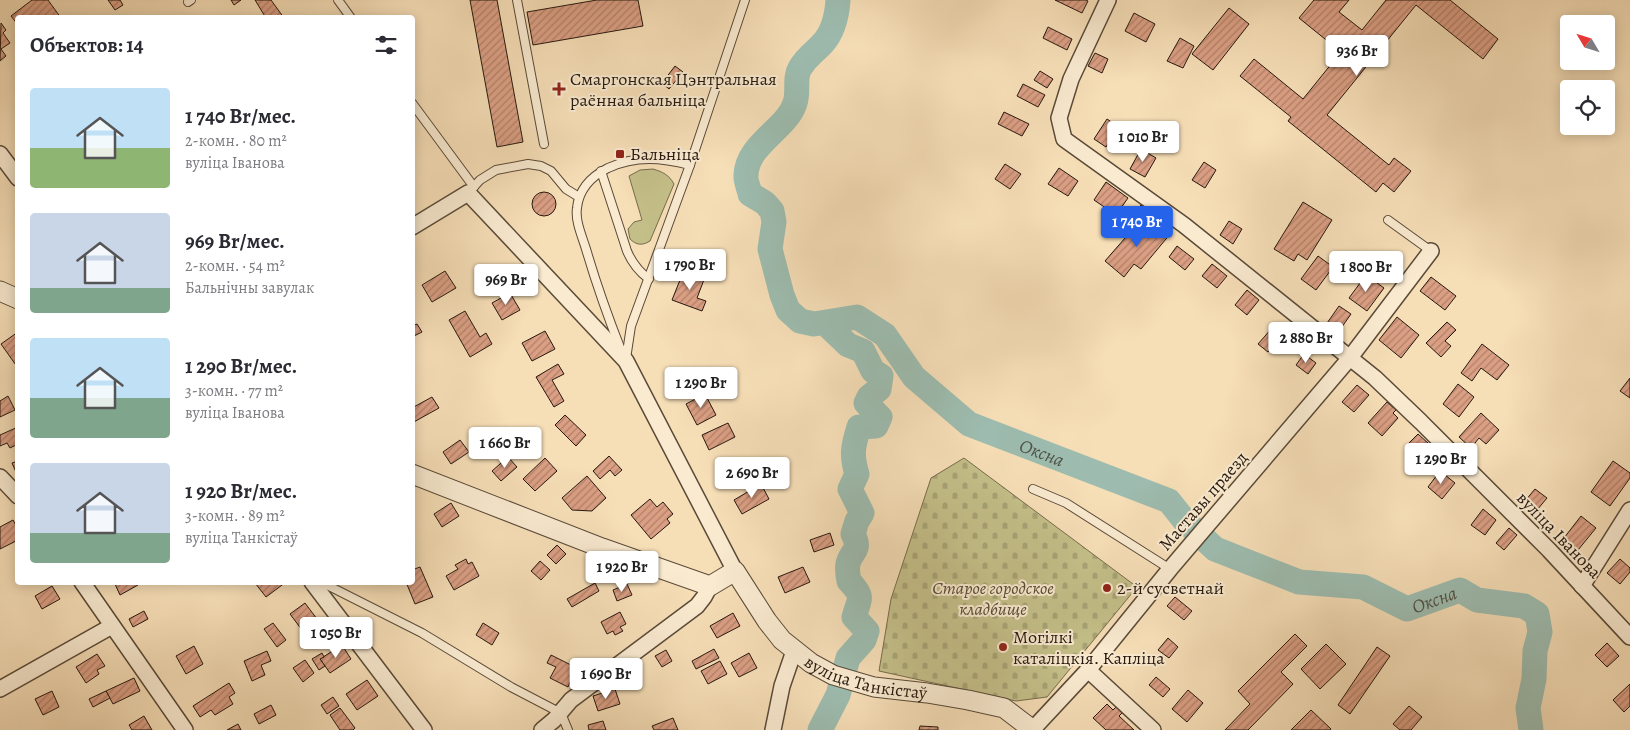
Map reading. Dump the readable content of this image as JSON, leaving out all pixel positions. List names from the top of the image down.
{
  "streets": {
    "street": ["Маставы праезд", "вуліца Іванова", "вуліца Танкістаў"]
  },
  "crossings": [
    ["Маставы праезд", "вуліца Іванова"],
    ["Маставы праезд", "вуліца Танкістаў"]
  ],
  "water": ["Оксна"],
  "parks": ["Старое городское кладбище"],
  "places": {
    "health": ["Смаргонская Цэнтральная раённая бальніца"],
    "transit": ["Бальніца"],
    "other": ["2-й сусветнай", "Могілкі каталіцкія. Капліца"]
  },
  "north": "top left",
  "page": {
    "heading": "Объектов: 14",
    "price": [
      "936 Br",
      "1 010 Br",
      "1 740 Br",
      "1 790 Br",
      "1 800 Br",
      "969 Br",
      "2 880 Br",
      "1 290 Br",
      "1 660 Br",
      "1 290 Br",
      "2 690 Br",
      "1 920 Br",
      "1 050 Br",
      "1 690 Br"
    ],
    "list": [
      {
        "name": "1 740 Br/мес.",
        "note": "2-комн. · 80 m² · вуліца Іванова"
      },
      {
        "name": "969 Br/мес.",
        "note": "2-комн. · 54 m² · Бальнічны завулак"
      },
      {
        "name": "1 290 Br/мес.",
        "note": "3-комн. · 77 m² · вуліца Іванова"
      },
      {
        "name": "1 920 Br/мес.",
        "note": "3-комн. · 89 m² · вуліца Танкістаў"
      }
    ]
  }
}
